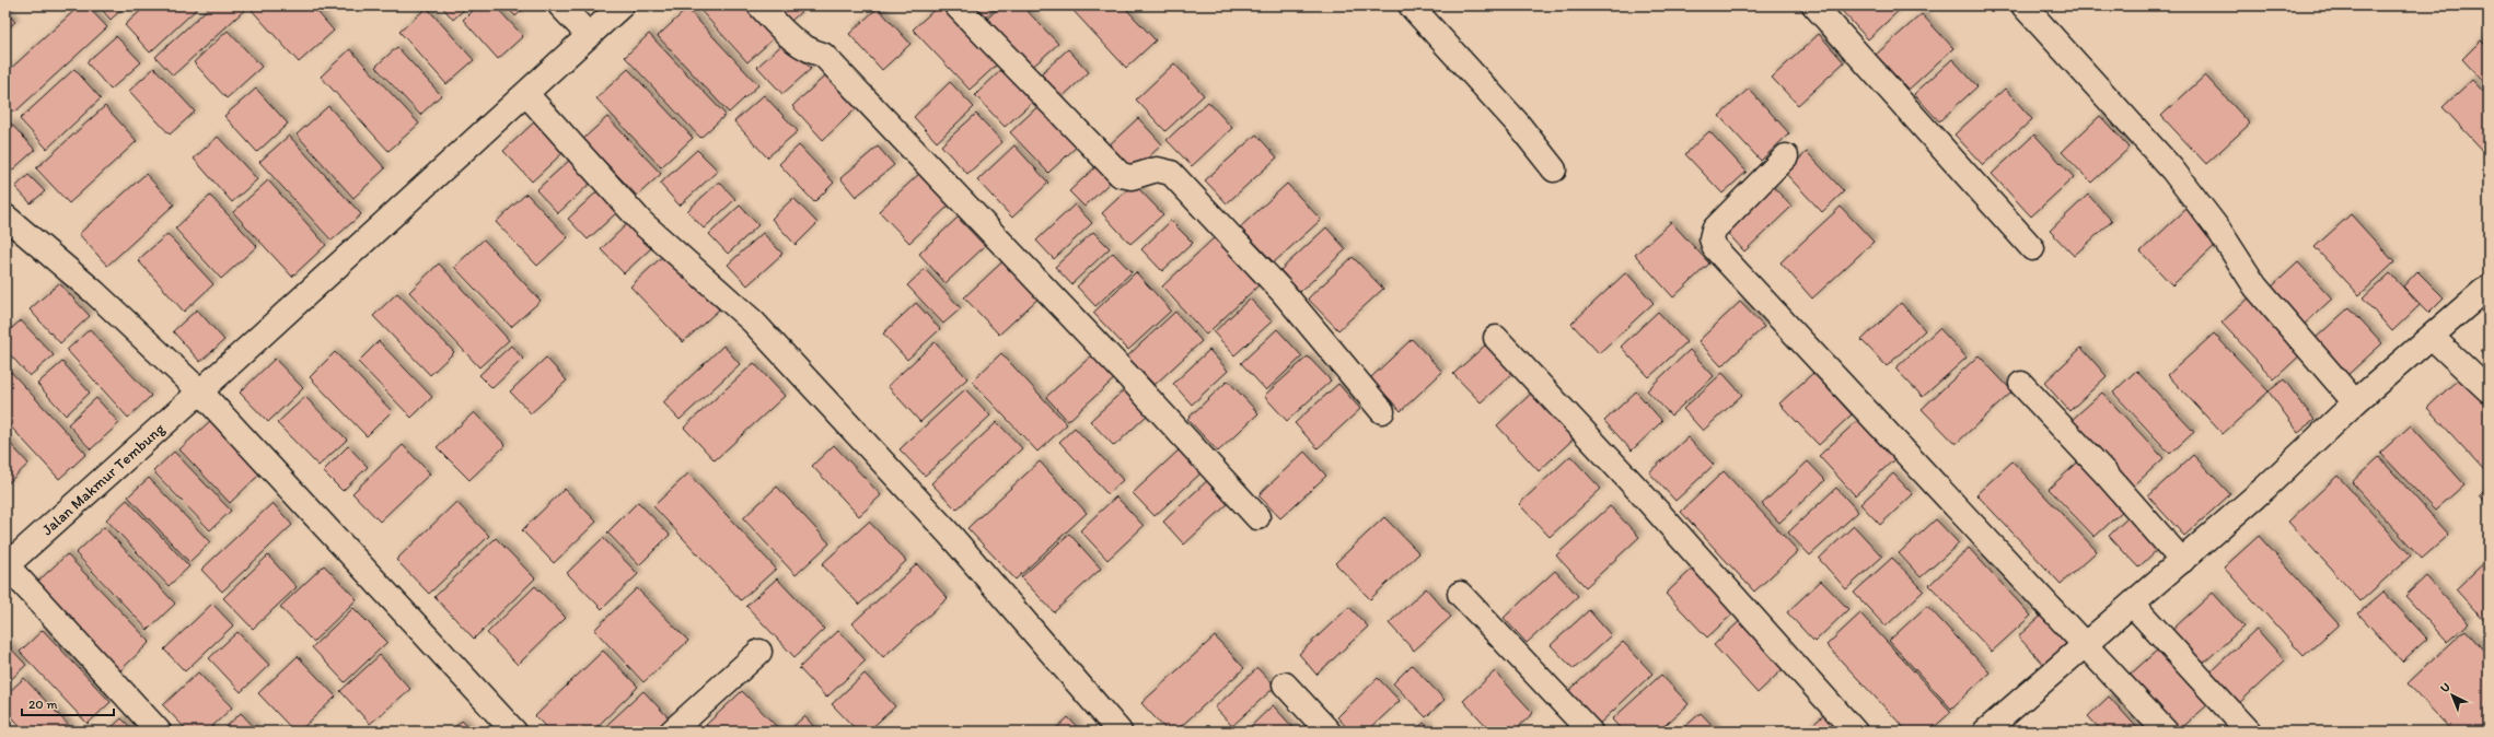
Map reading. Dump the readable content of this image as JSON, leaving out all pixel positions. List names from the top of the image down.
{
  "streets": {
    "street": ["Jalan Makmur Tembung"]
  },
  "scale_bar": "20 m",
  "north": "top left"
}
